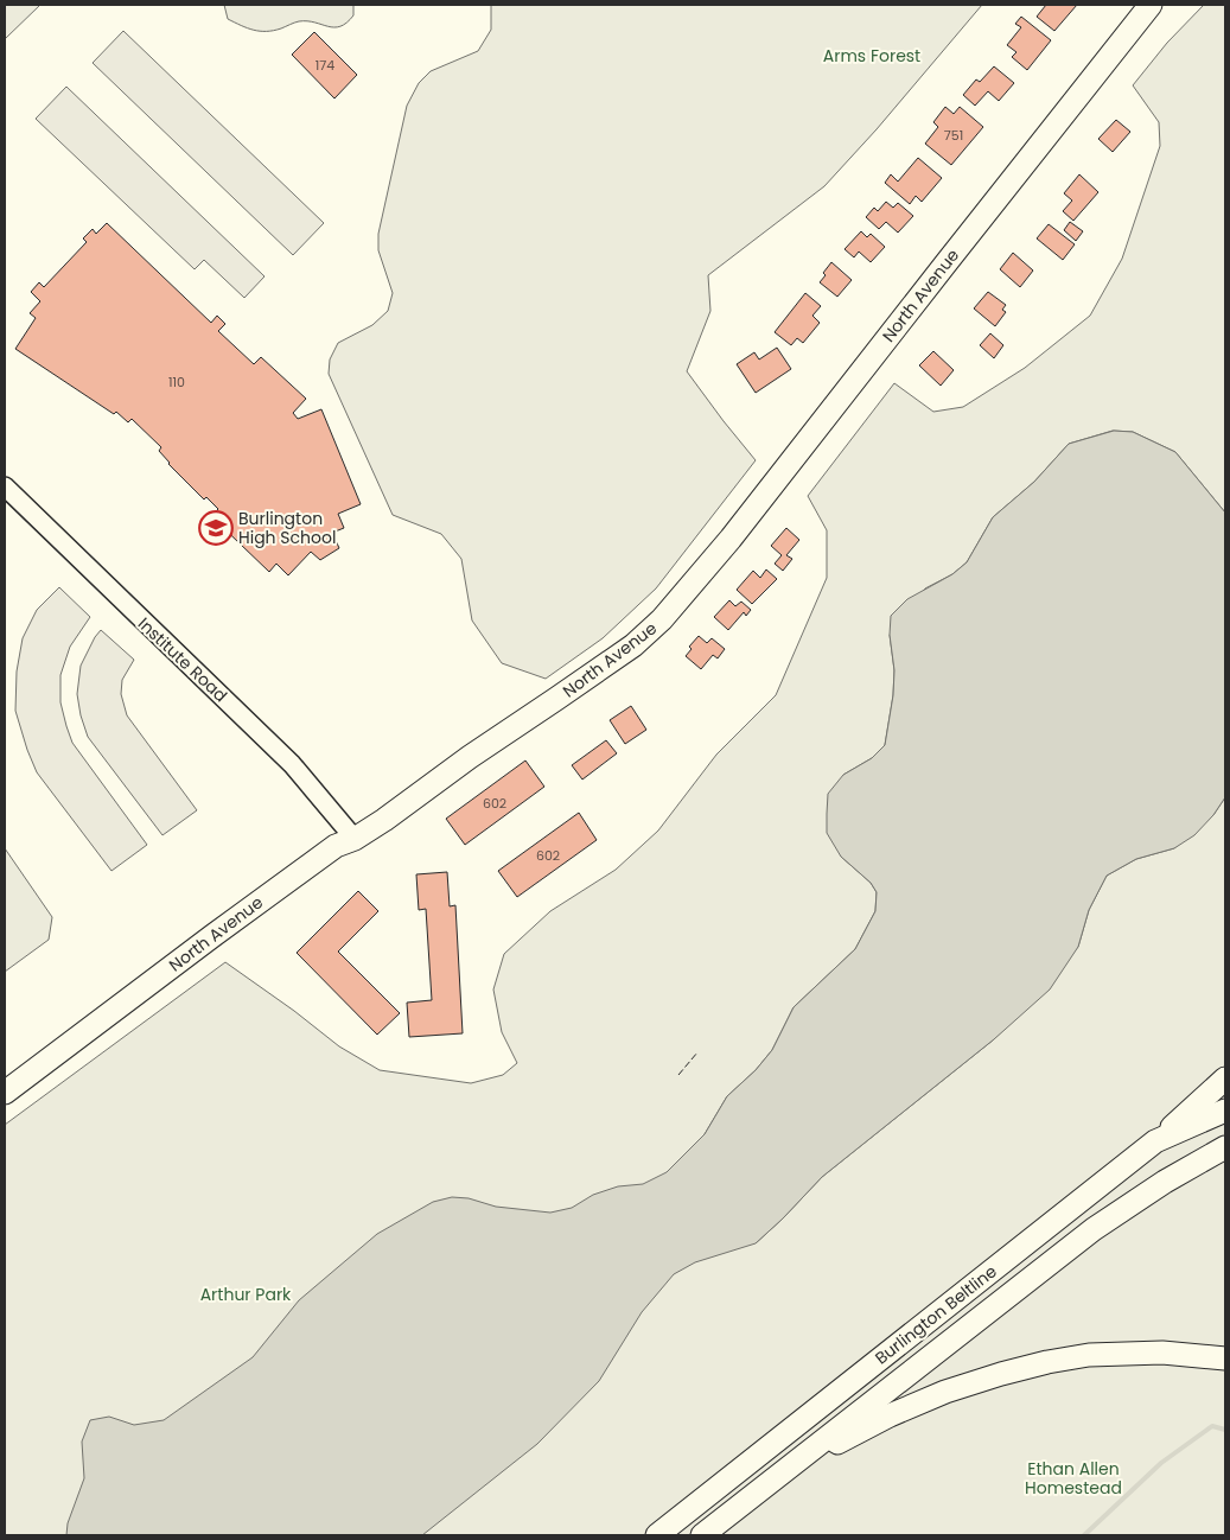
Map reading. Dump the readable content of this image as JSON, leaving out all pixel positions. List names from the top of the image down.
{
  "streets": {
    "main road": ["North Avenue", "Burlington Beltline"],
    "street": ["Institute Road"]
  },
  "crossings": [
    ["North Avenue", "Institute Road"]
  ],
  "parks": ["Arms Forest", "Arthur Park", "Ethan Allen Homestead"],
  "places": {
    "school or university": ["Burlington High School"]
  },
  "house_numbers": [
    "174",
    "751",
    "110",
    "602",
    "602"
  ]
}
